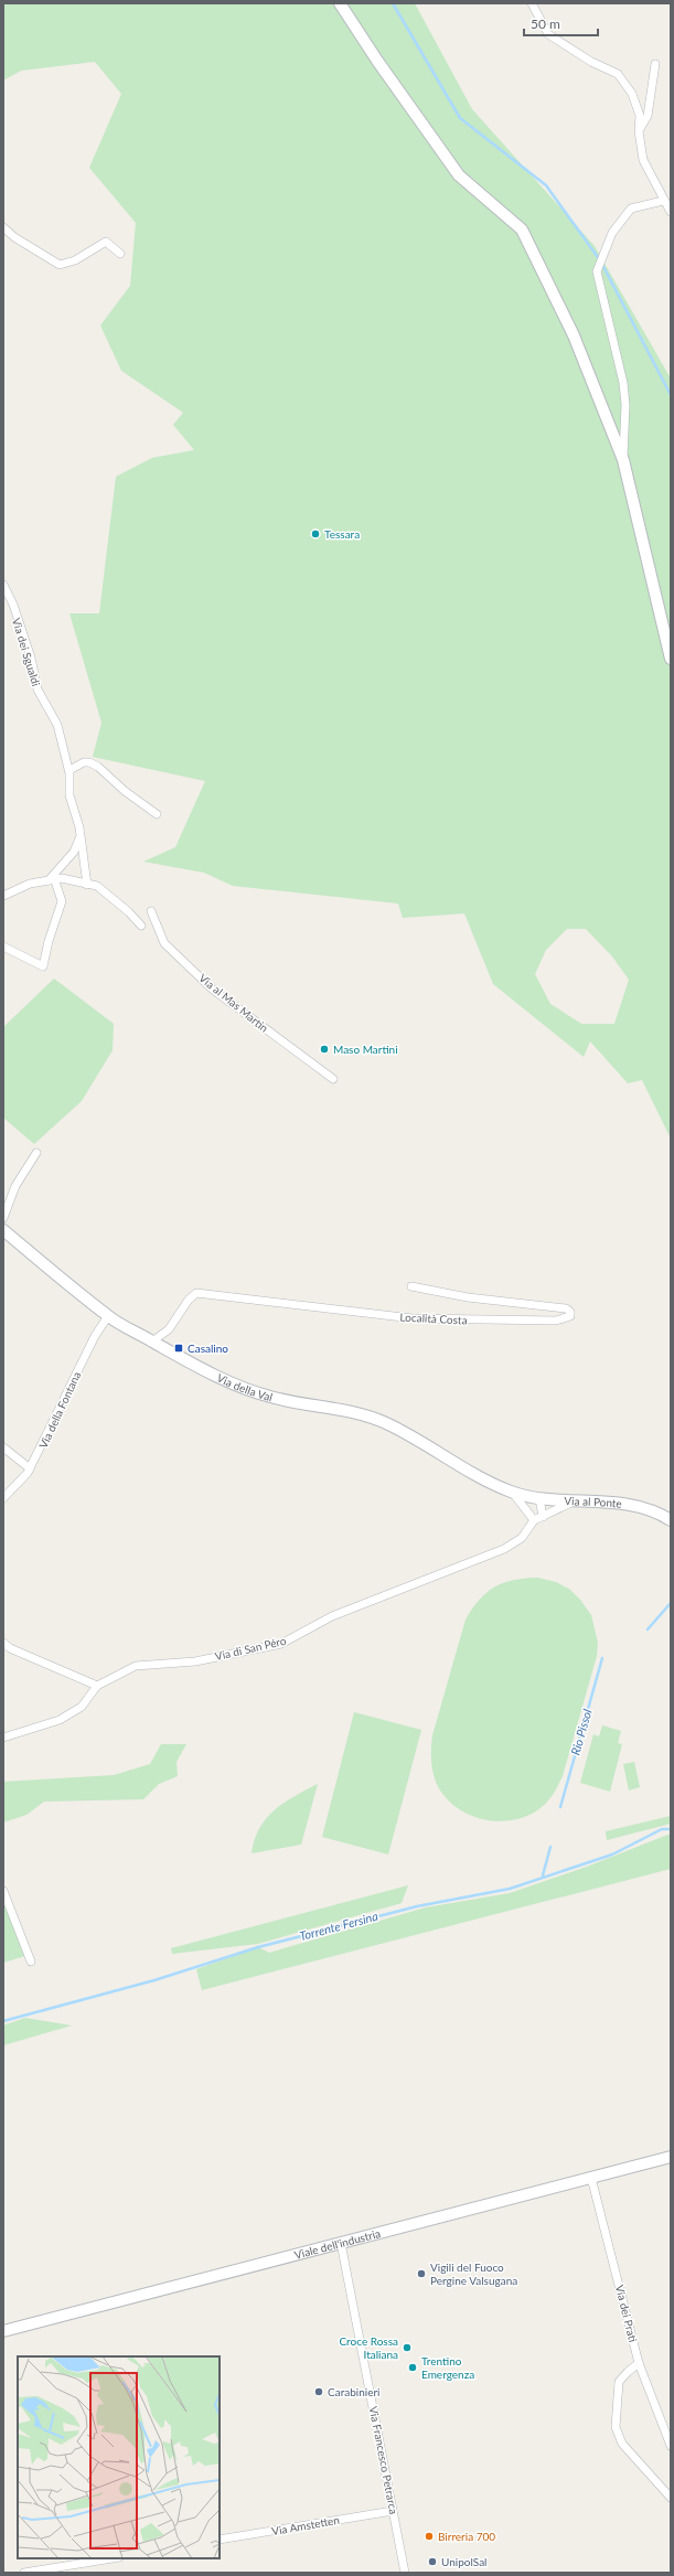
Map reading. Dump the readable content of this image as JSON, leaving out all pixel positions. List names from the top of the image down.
{
  "streets": {
    "street": [
      "Via dei Sgualdi",
      "Via al Mas Martin",
      "Località Costa",
      "Via della Val",
      "Via della Fontana",
      "Via al Ponte",
      "Via di San Péro",
      "Viale dell'industria",
      "Via dei Prati",
      "Via Francesco Petrarca",
      "Via Amstetten"
    ]
  },
  "crossings": [
    ["Località Costa", "Via della Val"],
    ["Via della Val", "Via della Fontana"],
    ["Via della Val", "Via al Ponte"],
    ["Viale dell'industria", "Via dei Prati"],
    ["Viale dell'industria", "Via Francesco Petrarca"],
    ["Via Francesco Petrarca", "Via Amstetten"]
  ],
  "water": ["Rio Pissol", "Torrente Fersina"],
  "places": {
    "other": [
      "Tessara",
      "Maso Martini",
      "Vigili del Fuoco Pergine Valsugana",
      "Croce Rossa Italiana",
      "Trentino Emergenza",
      "Carabinieri",
      "Birreria 700",
      "UnipolSal"
    ],
    "transit": ["Casalino"]
  },
  "scale_bar": "50 m"
}
